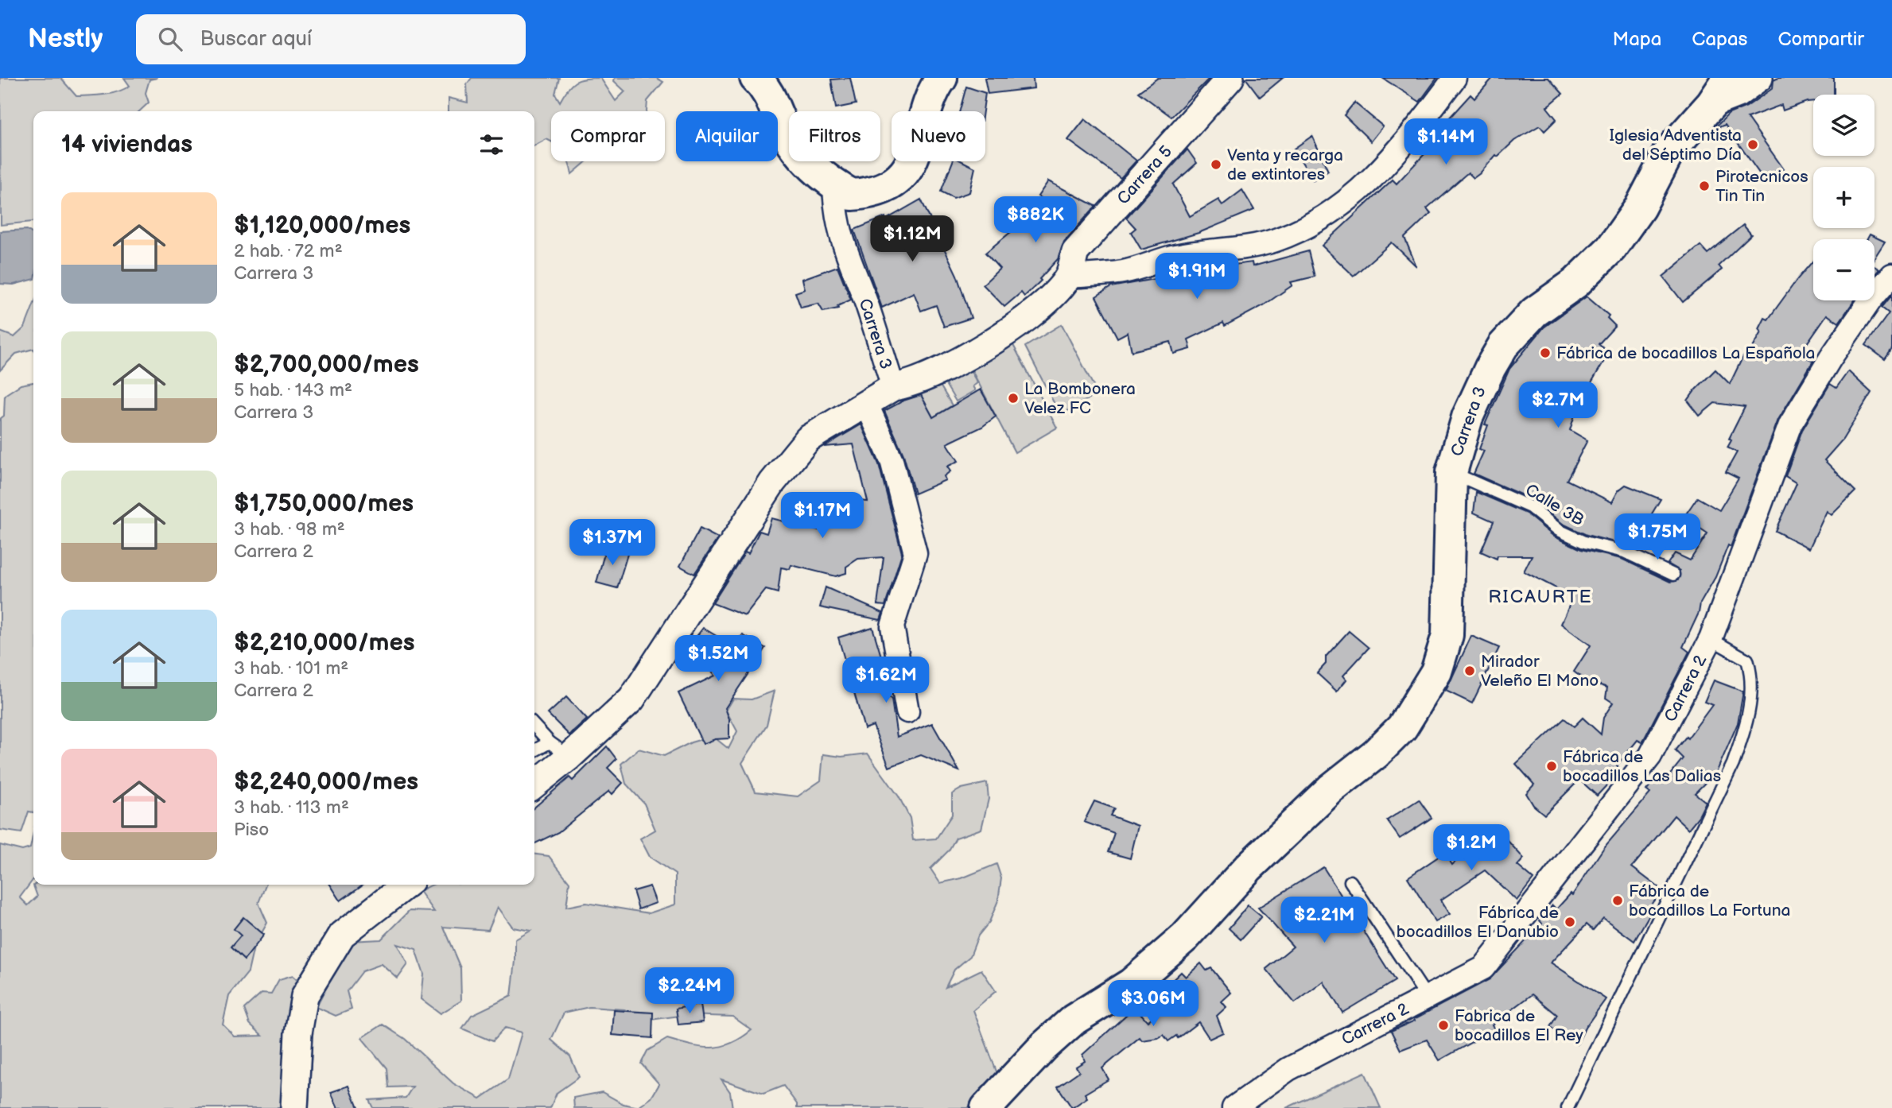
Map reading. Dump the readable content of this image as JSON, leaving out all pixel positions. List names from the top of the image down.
{
  "streets": {
    "main road": ["Carrera 3"],
    "street": ["Carrera 5", "Carrera 2"],
    "lane": ["Calle 3B"]
  },
  "crossings": [
    ["Carrera 3", "Calle 3B"]
  ],
  "districts": ["RICAURTE"],
  "places": [
    "Iglesia Adventista del Séptimo Día",
    "Venta y recarga de extintores",
    "Pirotecnicos Tin Tin",
    "Fábrica de bocadillos La Española",
    "La Bombonera Velez FC",
    "Mirador Veleño El Mono",
    "Fábrica de bocadillos Las Dalias",
    "Fábrica de bocadillos La Fortuna",
    "Fábrica de bocadillos El Danubio",
    "Fabrica de bocadillos El Rey"
  ],
  "page": {
    "header": "Nestly",
    "search": "Buscar aquí",
    "nav": ["Mapa", "Capas", "Compartir"],
    "map_buttons": ["+", "−"],
    "chip": [
      "Comprar",
      "Alquilar",
      "Filtros",
      "Nuevo"
    ],
    "heading": "14 viviendas",
    "price": [
      "$1.14M",
      "$882K",
      "$1.12M",
      "$1.91M",
      "$2.7M",
      "$1.17M",
      "$1.75M",
      "$1.37M",
      "$1.52M",
      "$1.62M",
      "$1.2M",
      "$2.21M",
      "$2.24M",
      "$3.06M"
    ],
    "list": [
      {
        "name": "$1,120,000/mes",
        "note": "2 hab. · 72 m² · Carrera 3"
      },
      {
        "name": "$2,700,000/mes",
        "note": "5 hab. · 143 m² · Carrera 3"
      },
      {
        "name": "$1,750,000/mes",
        "note": "3 hab. · 98 m² · Carrera 2"
      },
      {
        "name": "$2,210,000/mes",
        "note": "3 hab. · 101 m² · Carrera 2"
      },
      {
        "name": "$2,240,000/mes",
        "note": "3 hab. · 113 m² · Piso"
      }
    ]
  }
}
